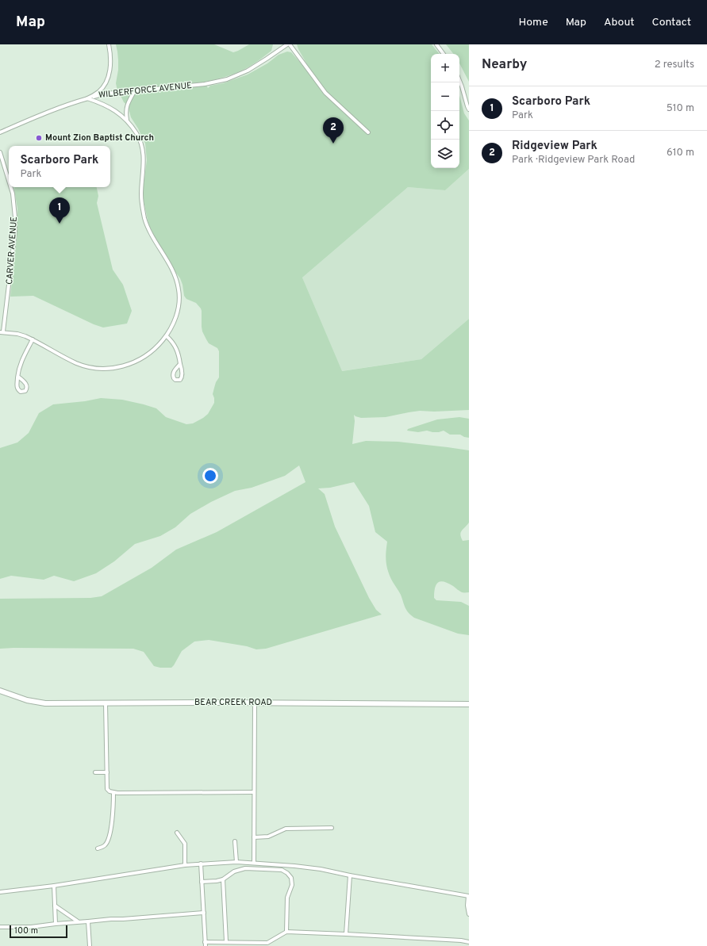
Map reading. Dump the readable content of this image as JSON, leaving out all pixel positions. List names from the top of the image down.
{
  "streets": {
    "street": ["WILBERFORCE AVENUE", "CARVER AVENUE", "BEAR CREEK ROAD"]
  },
  "places": ["Mount Zion Baptist Church"],
  "scale_bar": "100 m",
  "page": {
    "header": "Map",
    "nav": [
      "Home",
      "Map",
      "About",
      "Contact"
    ],
    "heading": ["Nearby", "2 results"],
    "map_buttons": ["+", "−"],
    "list": [
      {
        "mark": "1",
        "name": "Scarboro Park",
        "note": "Park",
        "value": "510 m"
      },
      {
        "mark": "2",
        "name": "Ridgeview Park",
        "note": "Park · Ridgeview Park Road",
        "value": "610 m"
      }
    ],
    "pins": ["2", "1"],
    "popup": ["Scarboro Park", "Park"],
    "scale": "100 m"
  }
}
